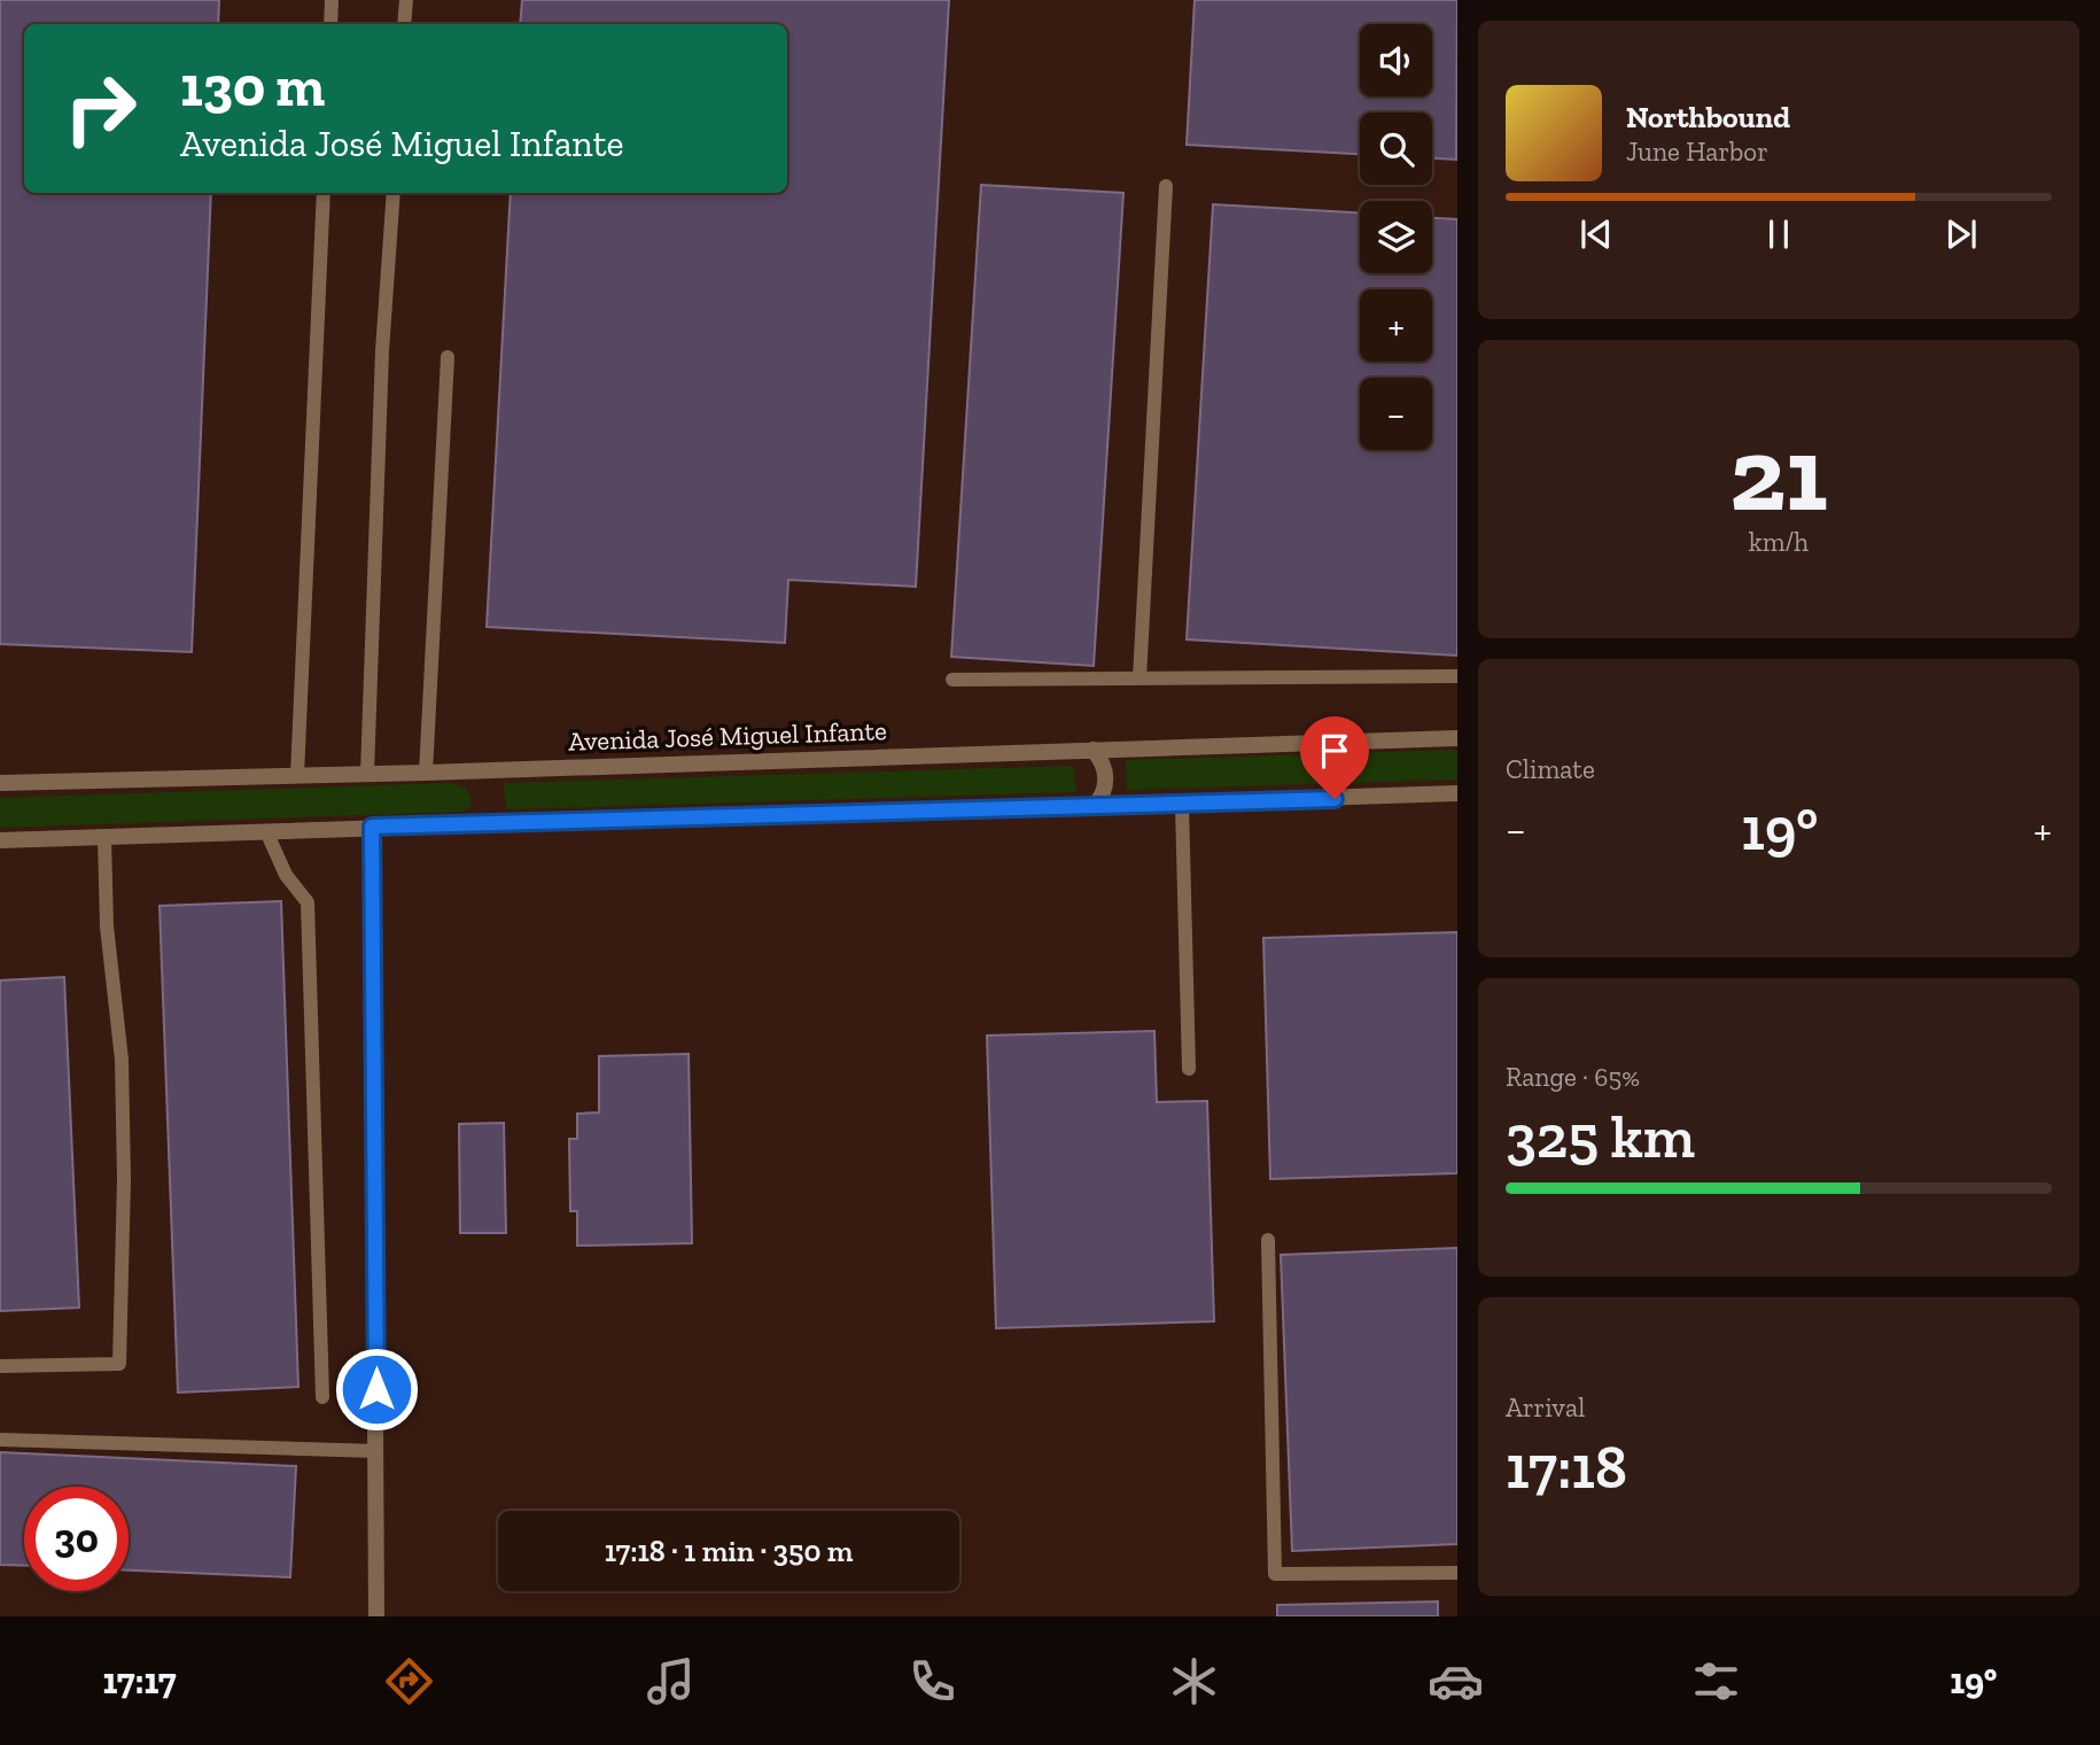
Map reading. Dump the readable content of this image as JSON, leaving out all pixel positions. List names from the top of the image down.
{
  "streets": {
    "street": ["Avenida José Miguel Infante"]
  },
  "page": {
    "map_buttons": ["+", "−"],
    "turn": ["130 m", "Avenida José Miguel Infante"],
    "song": ["Northbound", "June Harbor"],
    "tile": [
      ["21", "km/h"],
      "Climate",
      ["Range · 65%", "325 km"],
      ["Arrival", "17:18"]
    ],
    "heat": ["−", "19°", "+"],
    "limit": "30",
    "trip": "17:18 · 1 min · 350 m",
    "tabs": ["17:17", "19°"]
  }
}
